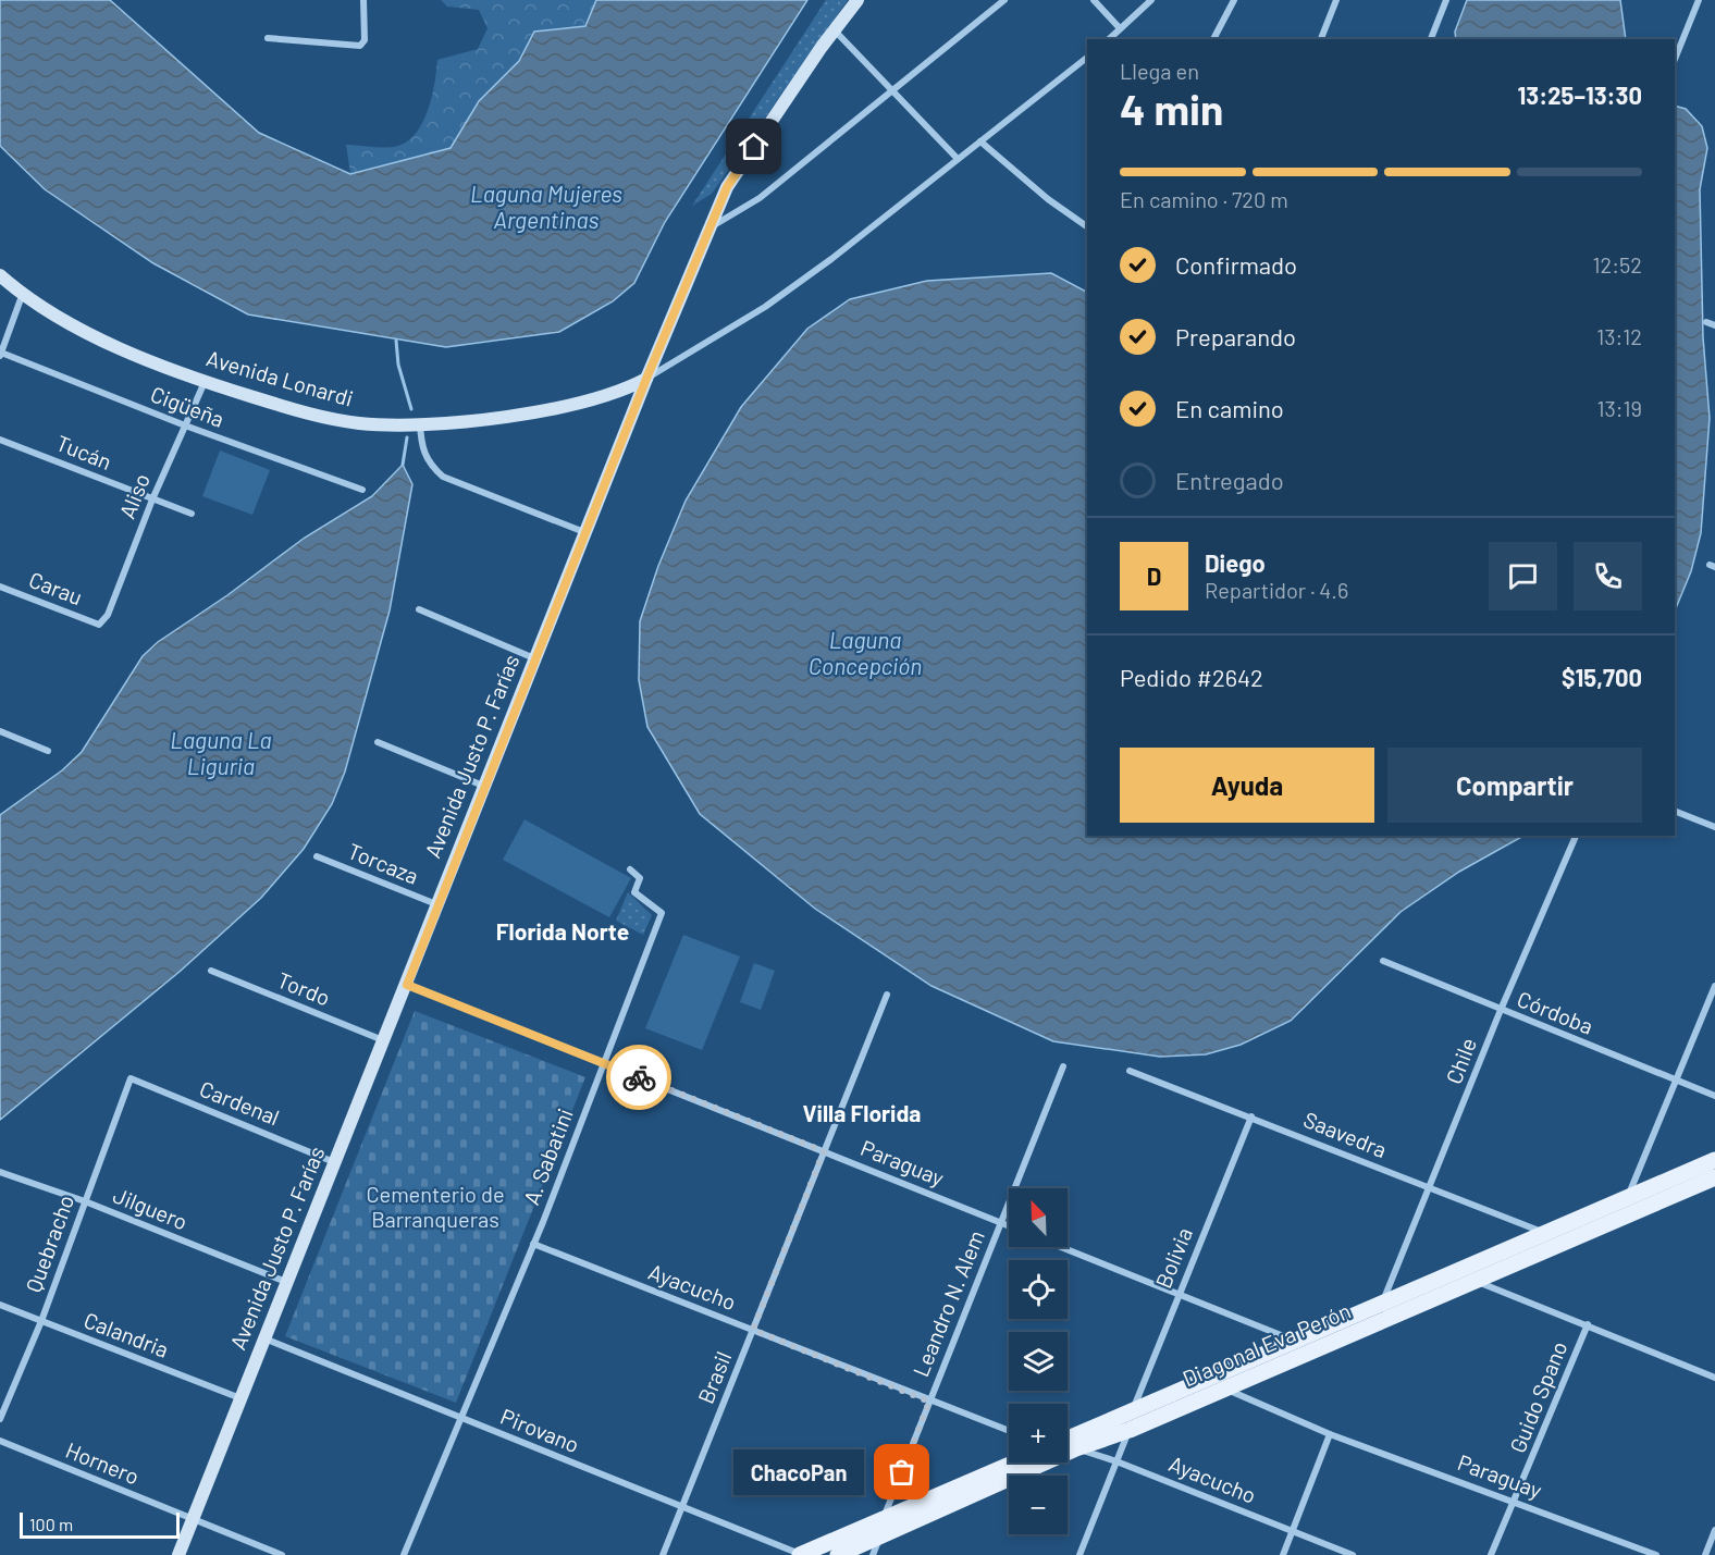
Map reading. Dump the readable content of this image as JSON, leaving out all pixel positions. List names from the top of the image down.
{
  "streets": {
    "main road": ["Diagonal Eva Perón"],
    "street": [
      "Avenida Lonardi",
      "Cigüeña",
      "Tucán",
      "Aliso",
      "Carau",
      "Avenida Justo P. Farías",
      "Torcaza",
      "Tordo",
      "Córdoba",
      "Chile",
      "Cardenal",
      "Saavedra",
      "A. Sabatini",
      "Paraguay",
      "Jilguero",
      "Quebracho",
      "Bolivia",
      "Ayacucho",
      "Leandro N. Alem",
      "Calandria",
      "Brasil",
      "Guido Spano",
      "Pirovano",
      "Hornero"
    ]
  },
  "crossings": [
    ["Avenida Lonardi", "Aliso"],
    ["Avenida Lonardi", "Avenida Justo P. Farías"],
    ["Cigüeña", "Aliso"],
    ["Tucán", "Aliso"],
    ["Aliso", "Carau"],
    ["Avenida Justo P. Farías", "Torcaza"],
    ["Avenida Justo P. Farías", "Tordo"],
    ["Avenida Justo P. Farías", "Cardenal"],
    ["Avenida Justo P. Farías", "Paraguay"],
    ["Avenida Justo P. Farías", "Jilguero"],
    ["Avenida Justo P. Farías", "Calandria"],
    ["Avenida Justo P. Farías", "Pirovano"],
    ["Avenida Justo P. Farías", "Hornero"],
    ["Córdoba", "Chile"],
    ["Chile", "Saavedra"],
    ["Chile", "Diagonal Eva Perón"],
    ["Cardenal", "Quebracho"],
    ["Saavedra", "Bolivia"],
    ["Saavedra", "Diagonal Eva Perón"],
    ["A. Sabatini", "Paraguay"],
    ["A. Sabatini", "Ayacucho"],
    ["A. Sabatini", "Pirovano"],
    ["Paraguay", "Leandro N. Alem"],
    ["Paraguay", "Diagonal Eva Perón"],
    ["Paraguay", "Brasil"],
    ["Paraguay", "Guido Spano"],
    ["Jilguero", "Quebracho"],
    ["Quebracho", "Calandria"],
    ["Bolivia", "Diagonal Eva Perón"],
    ["Ayacucho", "Leandro N. Alem"],
    ["Ayacucho", "Diagonal Eva Perón"],
    ["Ayacucho", "Brasil"],
    ["Leandro N. Alem", "Diagonal Eva Perón"],
    ["Brasil", "Pirovano"]
  ],
  "districts": ["Florida Norte", "Villa Florida"],
  "water": ["Laguna Mujeres Argentinas", "Laguna Concepción", "Laguna La Liguria"],
  "parks": ["Cementerio de Barranqueras"],
  "places": ["ChacoPan"],
  "scale_bar": "100 m",
  "north": "top left",
  "page": {
    "heading": ["4 min", "Llega en", "13:25–13:30"],
    "panel": [
      "Diego",
      "Repartidor · 4.6",
      "Pedido #2642",
      "$15,700"
    ],
    "bar": "En camino · 720 m",
    "list": [
      ["Confirmado", "12:52"],
      ["Preparando", "13:12"],
      ["En camino", "13:19"],
      "Entregado"
    ],
    "round": "D",
    "buttons": ["Ayuda", "Compartir"],
    "map_buttons": ["+", "−"],
    "bubble": "ChacoPan",
    "scale": "100 m"
  }
}
